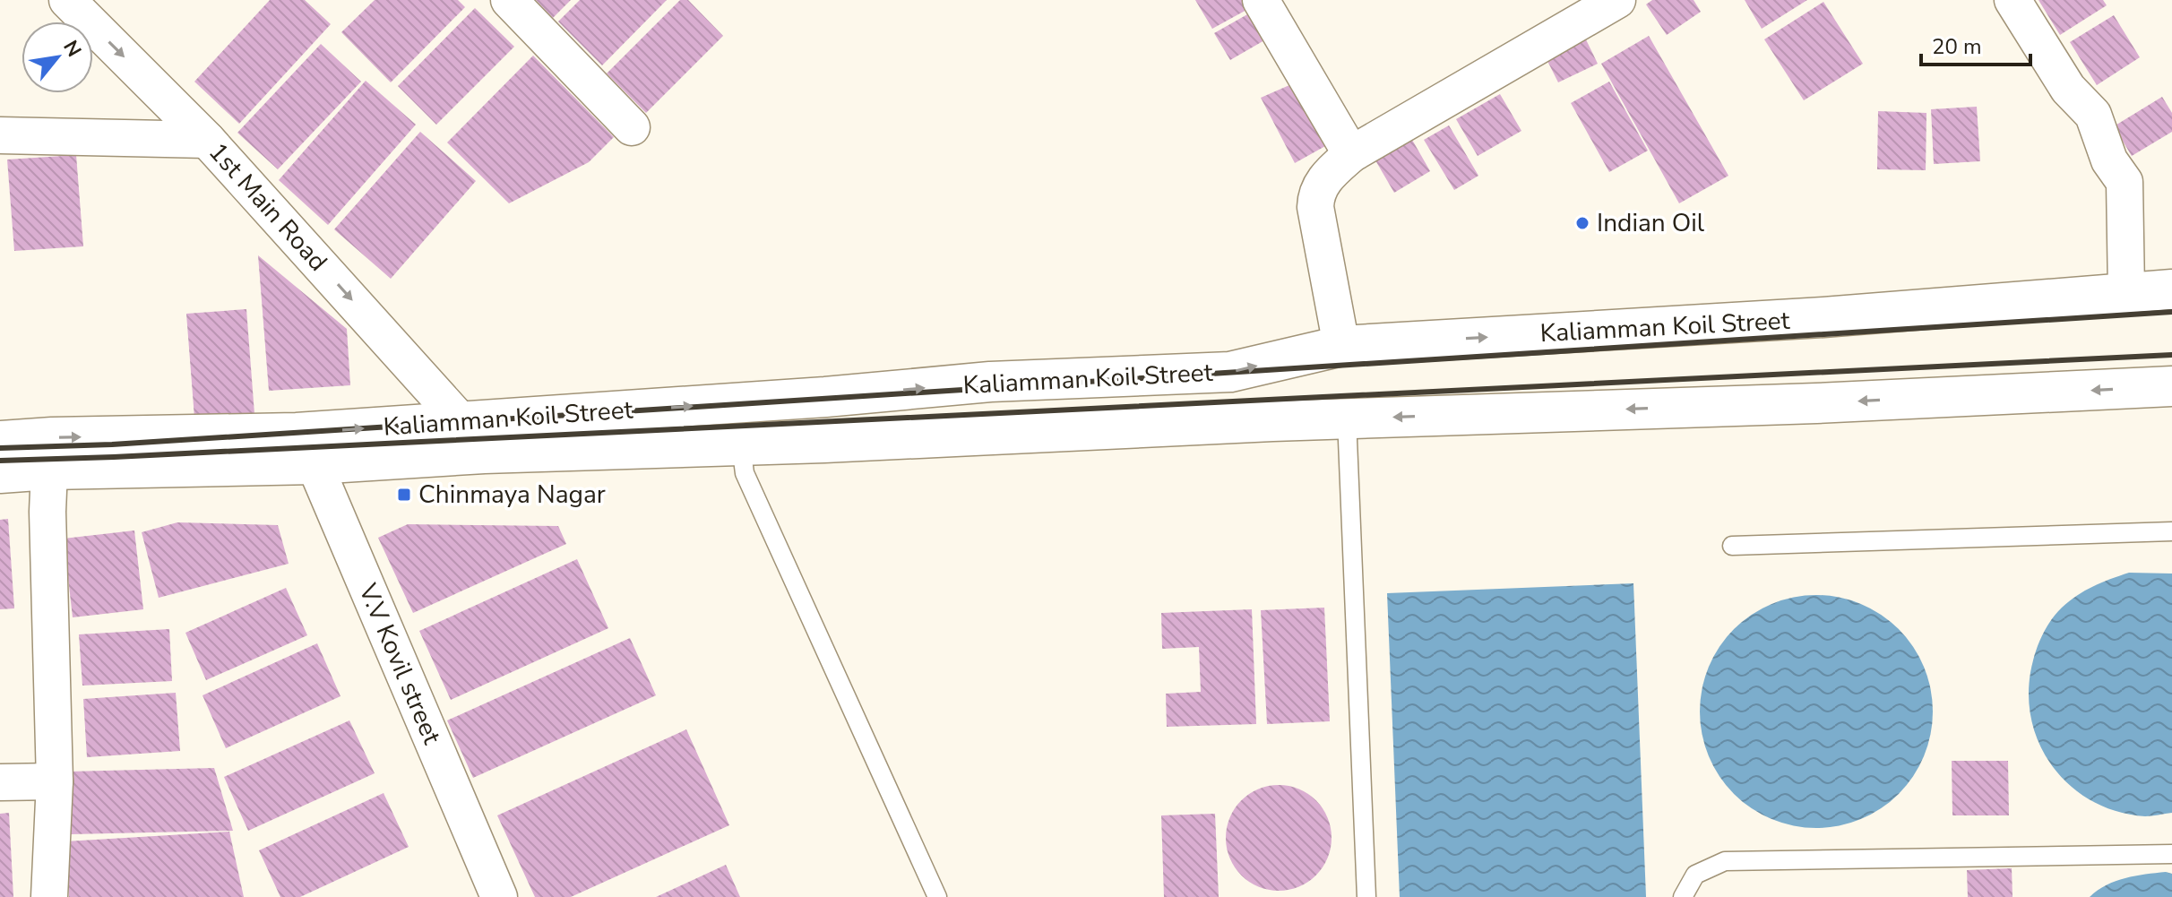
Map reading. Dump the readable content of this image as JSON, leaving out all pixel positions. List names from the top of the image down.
{
  "streets": {
    "main road": ["Kaliamman Koil Street"],
    "street": ["1st Main Road", "V.V Kovil street"]
  },
  "crossings": [
    ["1st Main Road", "Kaliamman Koil Street"],
    ["Kaliamman Koil Street", "V.V Kovil street"]
  ],
  "one_way": ["1st Main Road"],
  "places": {
    "other": ["Indian Oil"],
    "transit": ["Chinmaya Nagar"]
  },
  "scale_bar": "20 m",
  "north": "top right"
}
